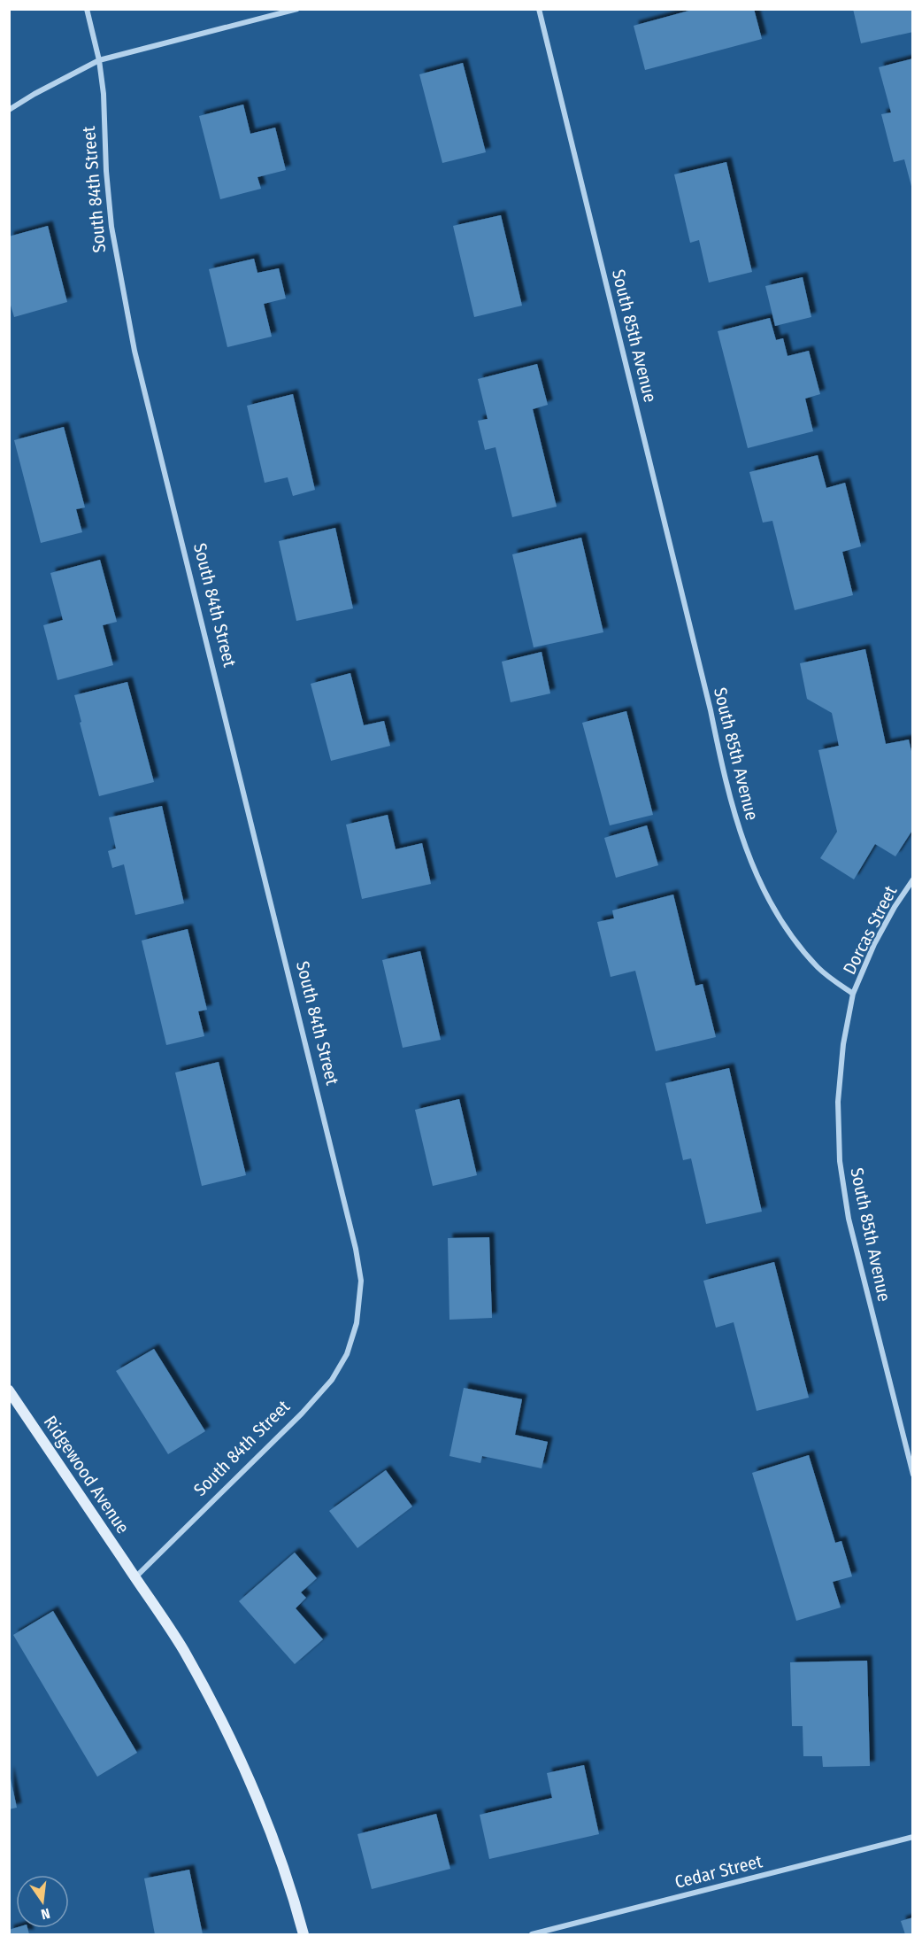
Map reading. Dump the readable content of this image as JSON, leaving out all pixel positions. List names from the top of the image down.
{
  "streets": {
    "main road": ["Ridgewood Avenue"],
    "street": [
      "South 84th Street",
      "South 85th Avenue",
      "Dorcas Street",
      "Cedar Street"
    ]
  },
  "crossings": [
    ["South 84th Street", "Ridgewood Avenue"],
    ["South 85th Avenue", "Dorcas Street"]
  ],
  "north": "bottom"
}
